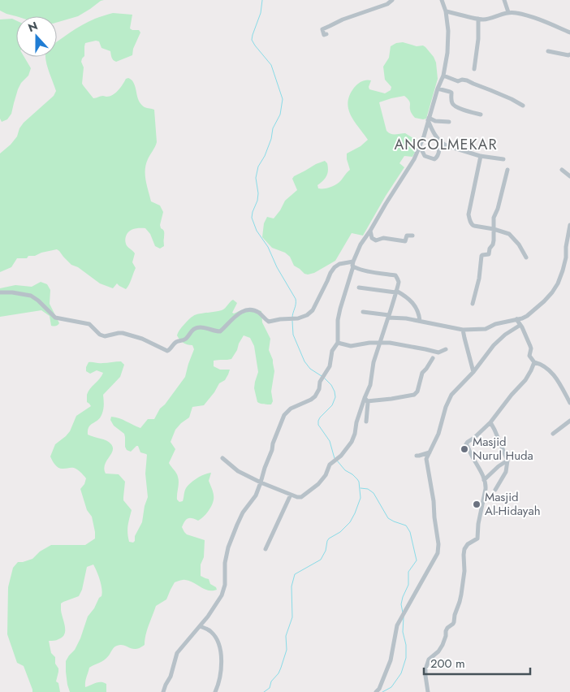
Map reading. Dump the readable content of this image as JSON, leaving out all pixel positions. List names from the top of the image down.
{
  "districts": ["ANCOLMEKAR"],
  "places": ["Masjid Nurul Huda", "Masjid Al-Hidayah"],
  "scale_bar": "200 m",
  "north": "top"
}
